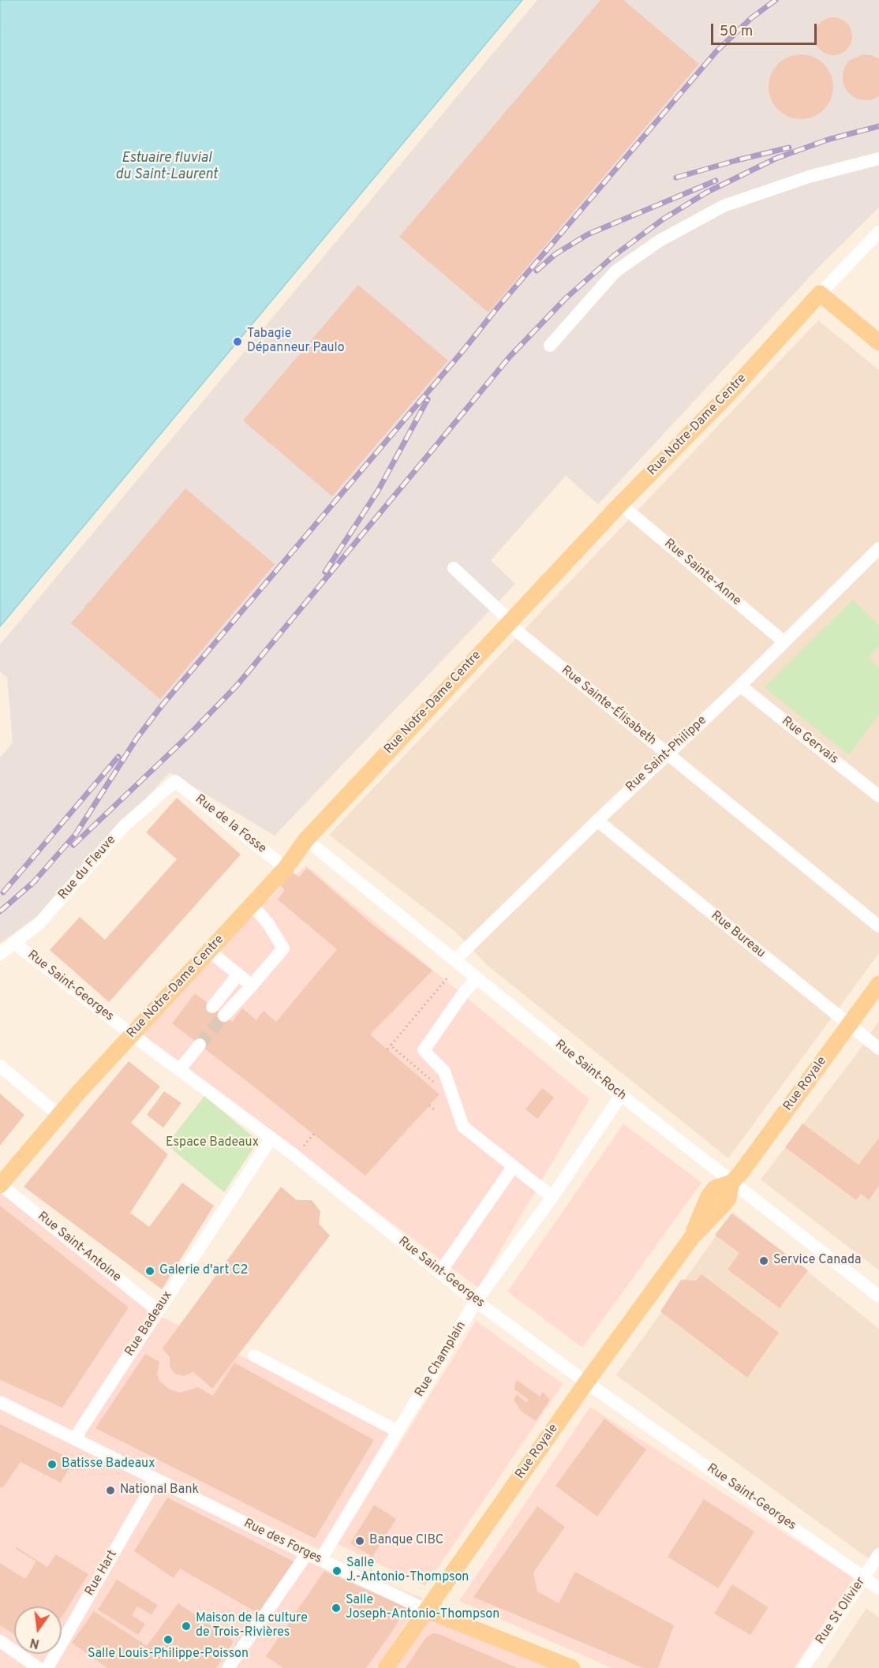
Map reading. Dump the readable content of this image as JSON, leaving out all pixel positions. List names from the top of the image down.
{
  "streets": {
    "main road": ["Rue Notre-Dame Centre", "Rue Royale", "Rue des Forges"],
    "street": [
      "Rue Sainte-Anne",
      "Rue Sainte-Élisabeth",
      "Rue Gervais",
      "Rue Saint-Philippe",
      "Rue de la Fosse",
      "Rue du Fleuve",
      "Rue Bureau",
      "Rue Saint-Georges",
      "Rue Saint-Roch",
      "Rue Saint-Antoine",
      "Rue Badeaux",
      "Rue Champlain",
      "Rue Hart",
      "Rue St Olivier"
    ]
  },
  "crossings": [
    ["Rue Notre-Dame Centre", "Rue Sainte-Anne"],
    ["Rue Notre-Dame Centre", "Rue Sainte-Élisabeth"],
    ["Rue Notre-Dame Centre", "Rue de la Fosse"],
    ["Rue Notre-Dame Centre", "Rue Saint-Georges"],
    ["Rue Notre-Dame Centre", "Rue Saint-Roch"],
    ["Rue Notre-Dame Centre", "Rue Saint-Antoine"],
    ["Rue Sainte-Anne", "Rue Saint-Philippe"],
    ["Rue Sainte-Élisabeth", "Rue Saint-Philippe"],
    ["Rue Gervais", "Rue Saint-Philippe"],
    ["Rue Saint-Philippe", "Rue Bureau"],
    ["Rue Saint-Philippe", "Rue Saint-Roch"],
    ["Rue de la Fosse", "Rue du Fleuve"],
    ["Rue du Fleuve", "Rue Saint-Georges"],
    ["Rue Bureau", "Rue Royale"],
    ["Rue Saint-Georges", "Rue Royale"],
    ["Rue Saint-Georges", "Rue Badeaux"],
    ["Rue Saint-Georges", "Rue Champlain"],
    ["Rue Saint-Georges", "Rue St Olivier"],
    ["Rue Saint-Roch", "Rue Royale"],
    ["Rue Saint-Roch", "Rue Champlain"],
    ["Rue Royale", "Rue des Forges"],
    ["Rue Saint-Antoine", "Rue Badeaux"],
    ["Rue Badeaux", "Rue des Forges"],
    ["Rue Champlain", "Rue des Forges"],
    ["Rue des Forges", "Rue Hart"]
  ],
  "water": ["Estuaire fluvial du Saint-Laurent"],
  "parks": ["Espace Badeaux"],
  "places": [
    "Tabagie Dépanneur Paulo",
    "Service Canada",
    "Galerie d'art C2",
    "Batisse Badeaux",
    "National Bank",
    "Banque CIBC",
    "Salle J.-Antonio-Thompson",
    "Salle Joseph-Antonio-Thompson",
    "Maison de la culture de Trois-Rivières",
    "Salle Louis-Philippe-Poisson"
  ],
  "scale_bar": "50 m",
  "north": "bottom"
}
